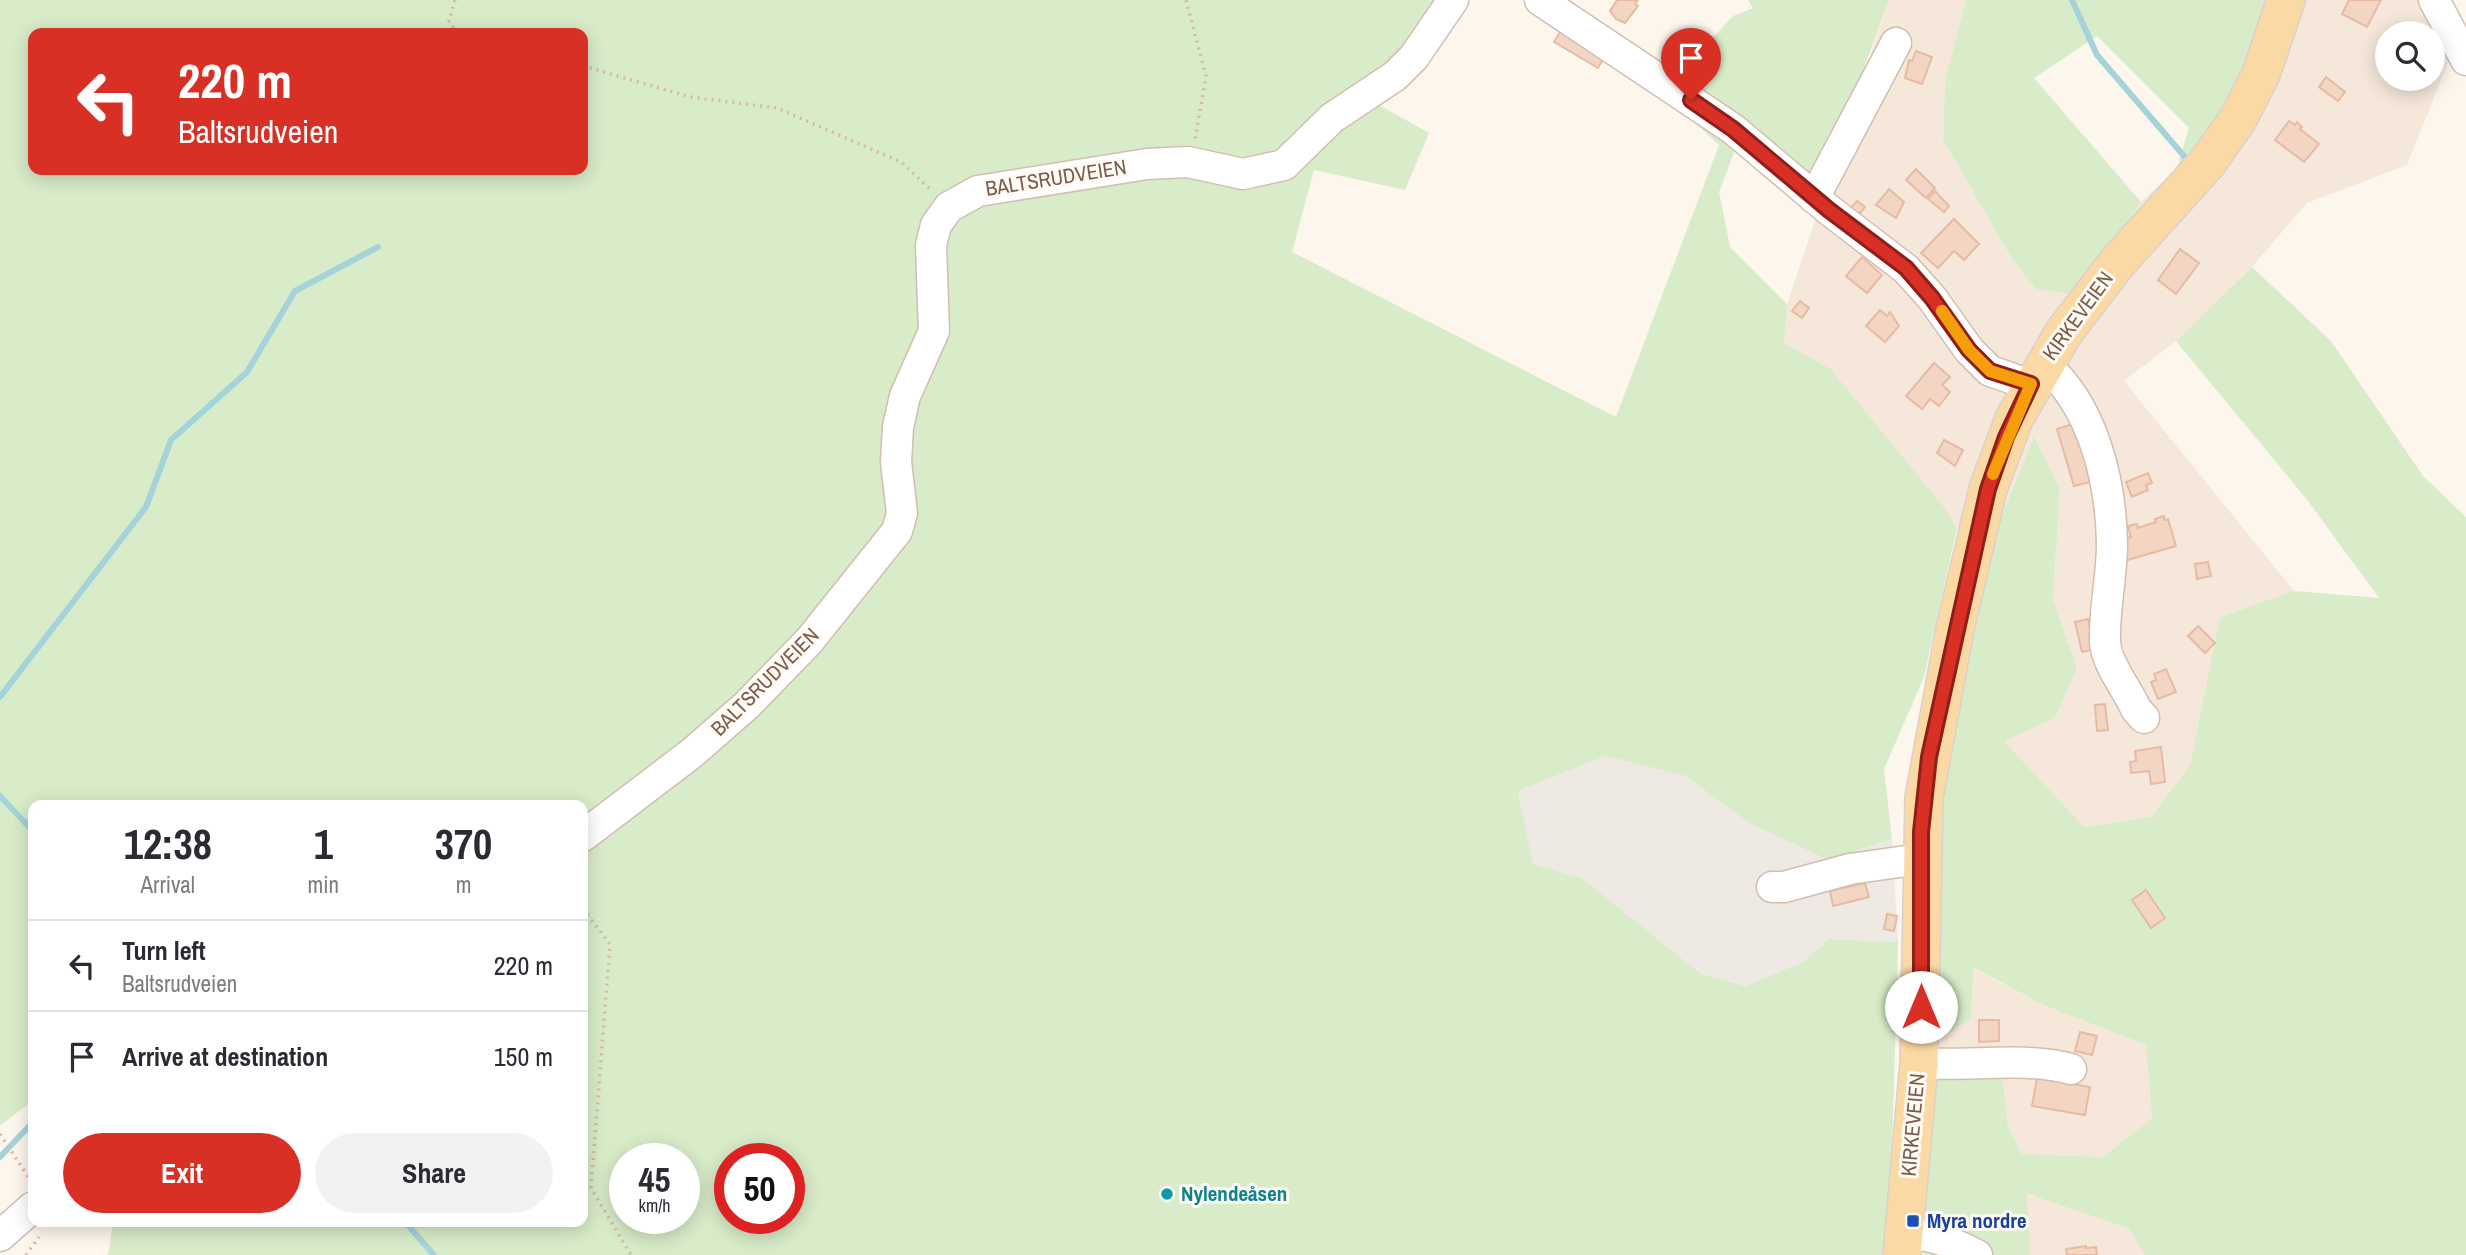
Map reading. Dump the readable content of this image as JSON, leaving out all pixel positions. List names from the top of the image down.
{
  "streets": {
    "main road": ["KIRKEVEIEN"],
    "lane": ["BALTSRUDVEIEN"]
  },
  "places": {
    "other": ["Nylendeåsen"],
    "transit": ["Myra nordre"]
  },
  "page": {
    "turn": ["220 m", "Baltsrudveien"],
    "eta": [
      "12:38",
      "Arrival",
      "1",
      "min",
      "370",
      "m"
    ],
    "list": [
      {
        "name": "Turn left",
        "note": "Baltsrudveien",
        "value": "220 m"
      },
      {
        "name": "Arrive at destination",
        "value": "150 m"
      }
    ],
    "buttons": ["Exit", "Share"],
    "speed": "45 km/h",
    "limit": "50"
  }
}
